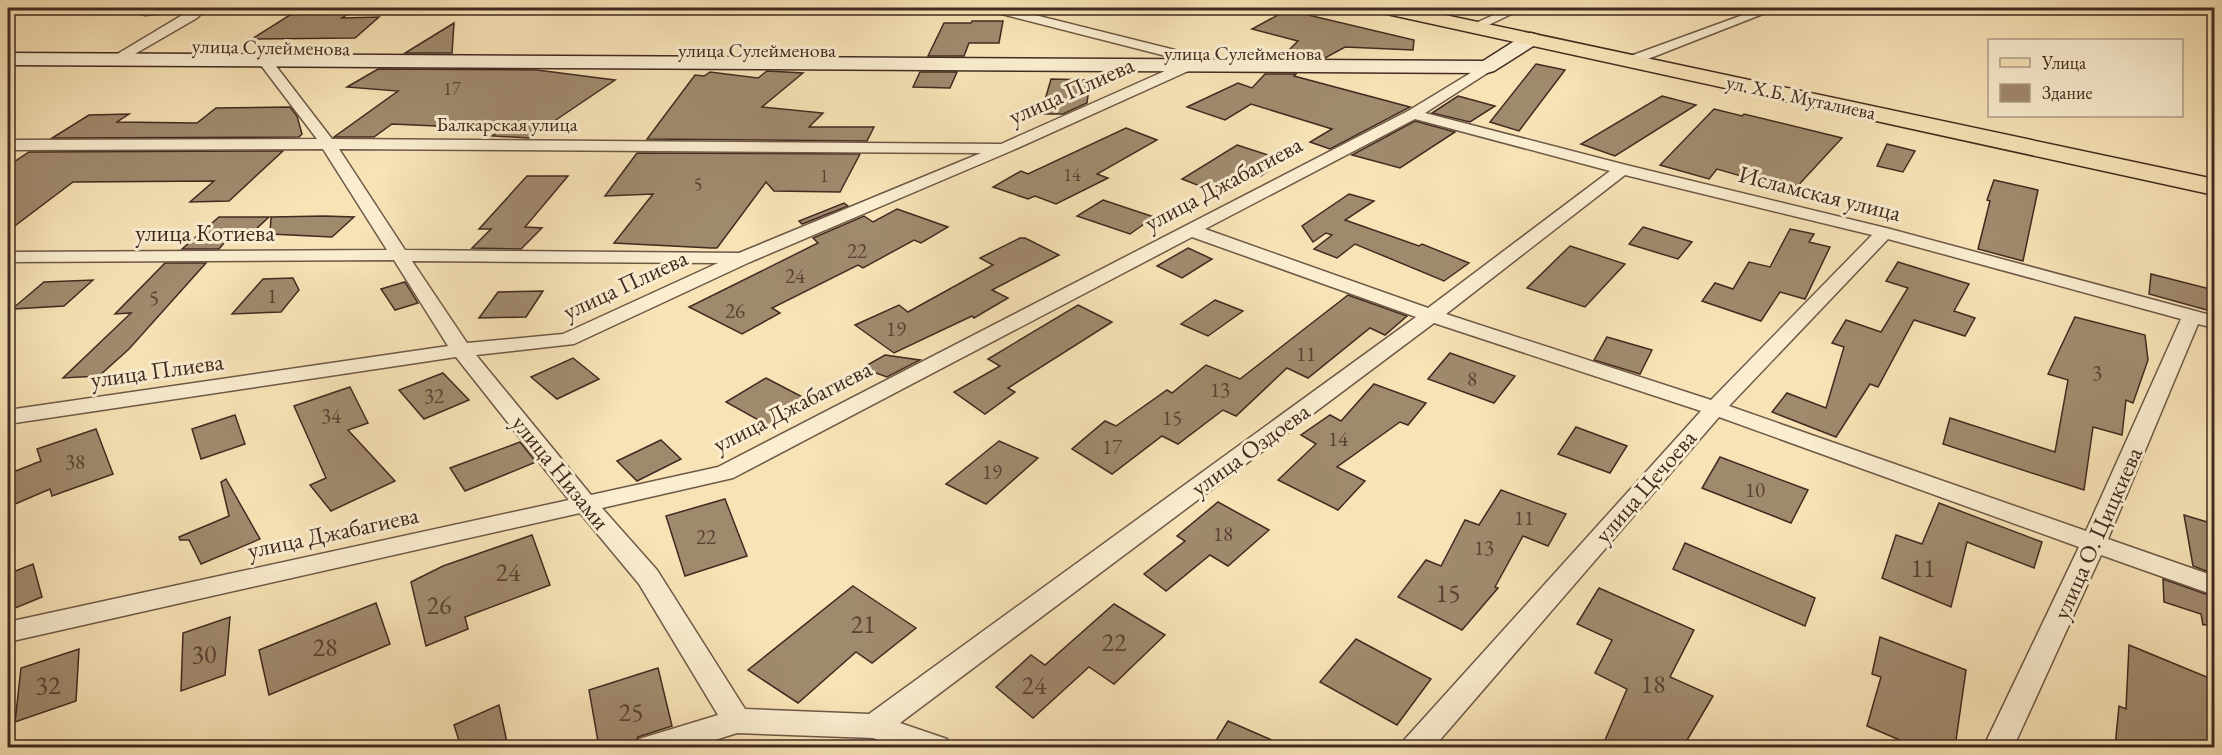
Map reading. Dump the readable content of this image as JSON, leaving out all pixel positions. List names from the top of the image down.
{
  "streets": {
    "main road": ["улица Сулейменова", "ул. Х.Б. Муталиева", "улица Джабагиева"],
    "street": [
      "улица Плиева",
      "Балкарская улица",
      "Исламская улица",
      "улица Котиева",
      "улица Оздоева",
      "улица Низами",
      "улица Цечоева",
      "улица О. Цицкиева"
    ]
  },
  "crossings": [
    ["улица Сулейменова", "улица Плиева"],
    ["улица Сулейменова", "улица Джабагиева"],
    ["улица Сулейменова", "улица Низами"],
    ["улица Плиева", "Балкарская улица"],
    ["улица Плиева", "улица Котиева"],
    ["улица Плиева", "улица Низами"],
    ["ул. Х.Б. Муталиева", "улица Джабагиева"],
    ["Балкарская улица", "улица Низами"],
    ["улица Джабагиева", "Исламская улица"],
    ["улица Джабагиева", "улица Низами"],
    ["Исламская улица", "улица Оздоева"],
    ["Исламская улица", "улица Цечоева"],
    ["Исламская улица", "улица О. Цицкиева"],
    ["улица Котиева", "улица Низами"]
  ],
  "house_numbers": [
    "17",
    "14",
    "1",
    "5",
    "22",
    "24",
    "1",
    "5",
    "26",
    "19",
    "11",
    "3",
    "8",
    "13",
    "32",
    "34",
    "15",
    "14",
    "17",
    "38",
    "19",
    "10",
    "11",
    "18",
    "22",
    "13",
    "11",
    "24",
    "15",
    "26",
    "21",
    "22",
    "28",
    "30",
    "18",
    "32",
    "24",
    "25"
  ],
  "legend": ["Улица", "Здание"]
}
